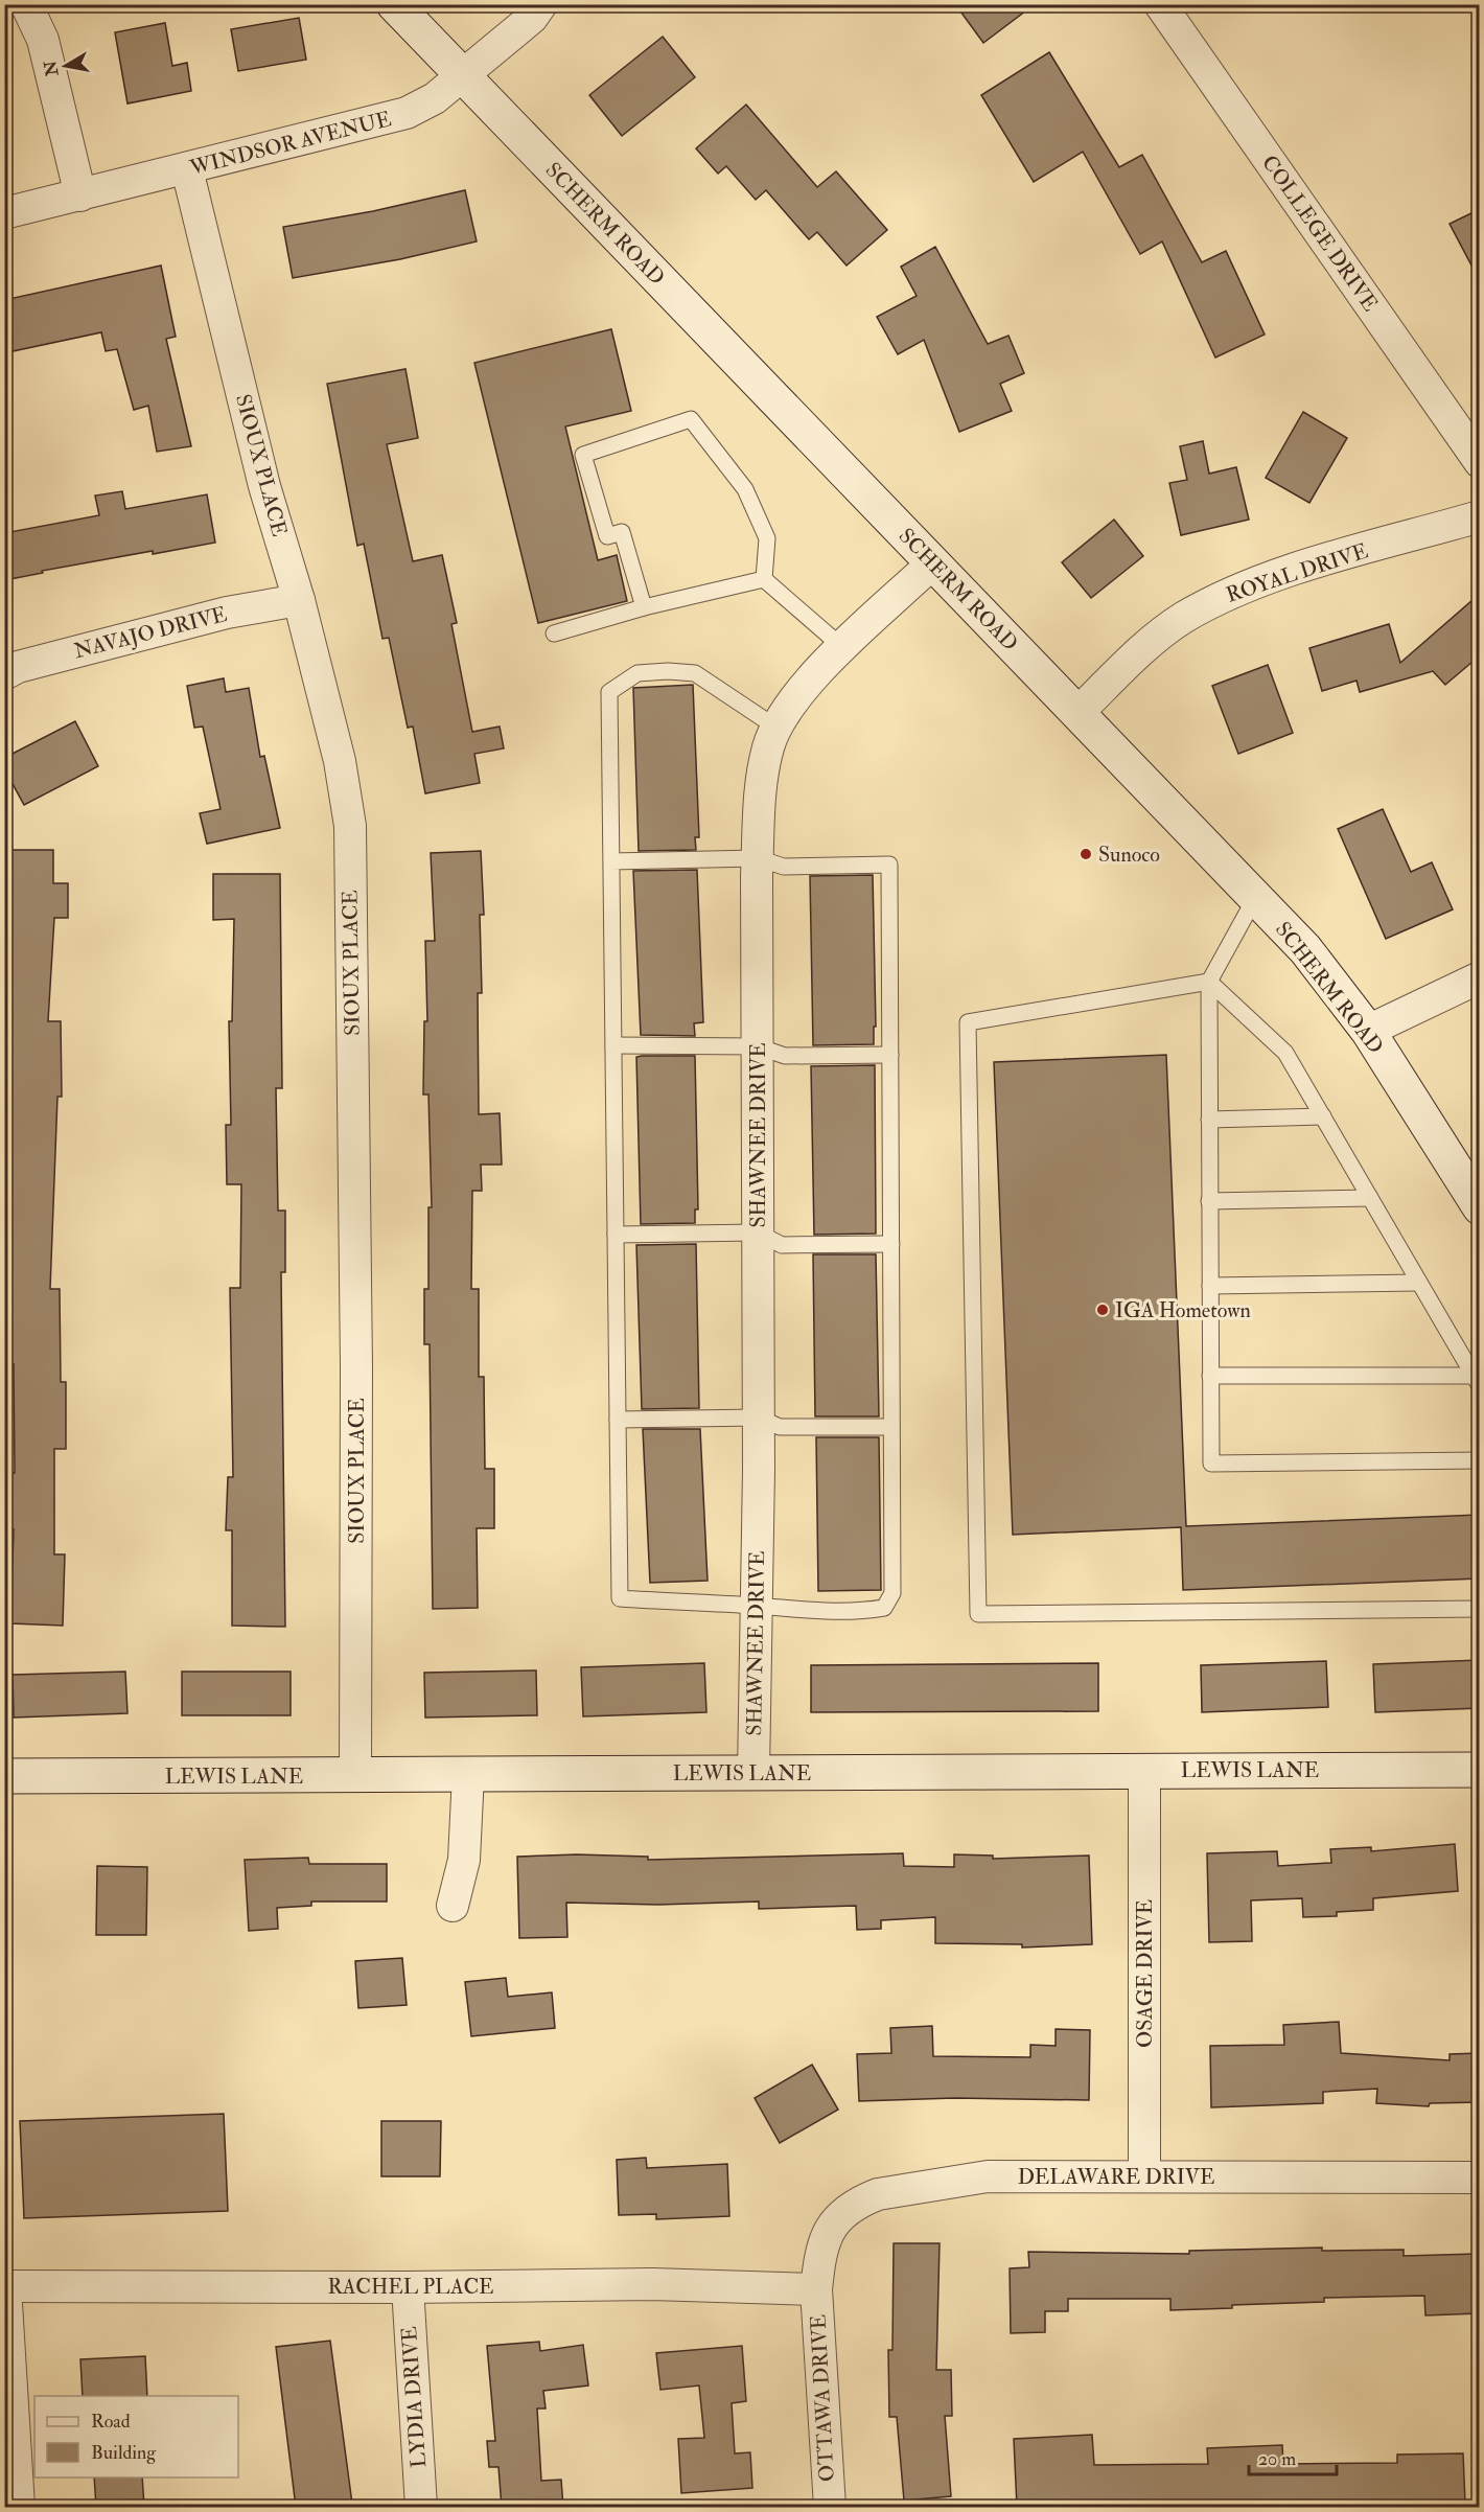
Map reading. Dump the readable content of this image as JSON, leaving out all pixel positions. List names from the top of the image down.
{
  "streets": {
    "street": [
      "WINDSOR AVENUE",
      "SCHERM ROAD",
      "COLLEGE DRIVE",
      "SIOUX PLACE",
      "ROYAL DRIVE",
      "NAVAJO DRIVE",
      "SHAWNEE DRIVE",
      "LEWIS LANE",
      "OSAGE DRIVE",
      "DELAWARE DRIVE",
      "RACHEL PLACE",
      "LYDIA DRIVE",
      "OTTAWA DRIVE"
    ]
  },
  "crossings": [
    ["WINDSOR AVENUE", "SCHERM ROAD"],
    ["WINDSOR AVENUE", "SIOUX PLACE"],
    ["SCHERM ROAD", "ROYAL DRIVE"],
    ["SCHERM ROAD", "SHAWNEE DRIVE"],
    ["SIOUX PLACE", "NAVAJO DRIVE"],
    ["SIOUX PLACE", "LEWIS LANE"],
    ["SHAWNEE DRIVE", "LEWIS LANE"],
    ["LEWIS LANE", "OSAGE DRIVE"],
    ["OSAGE DRIVE", "DELAWARE DRIVE"],
    ["DELAWARE DRIVE", "RACHEL PLACE"],
    ["DELAWARE DRIVE", "OTTAWA DRIVE"],
    ["RACHEL PLACE", "LYDIA DRIVE"],
    ["RACHEL PLACE", "OTTAWA DRIVE"]
  ],
  "places": ["Sunoco", "IGA Hometown"],
  "legend": ["Road", "Building"],
  "scale_bar": "20 m",
  "north": "left"
}
